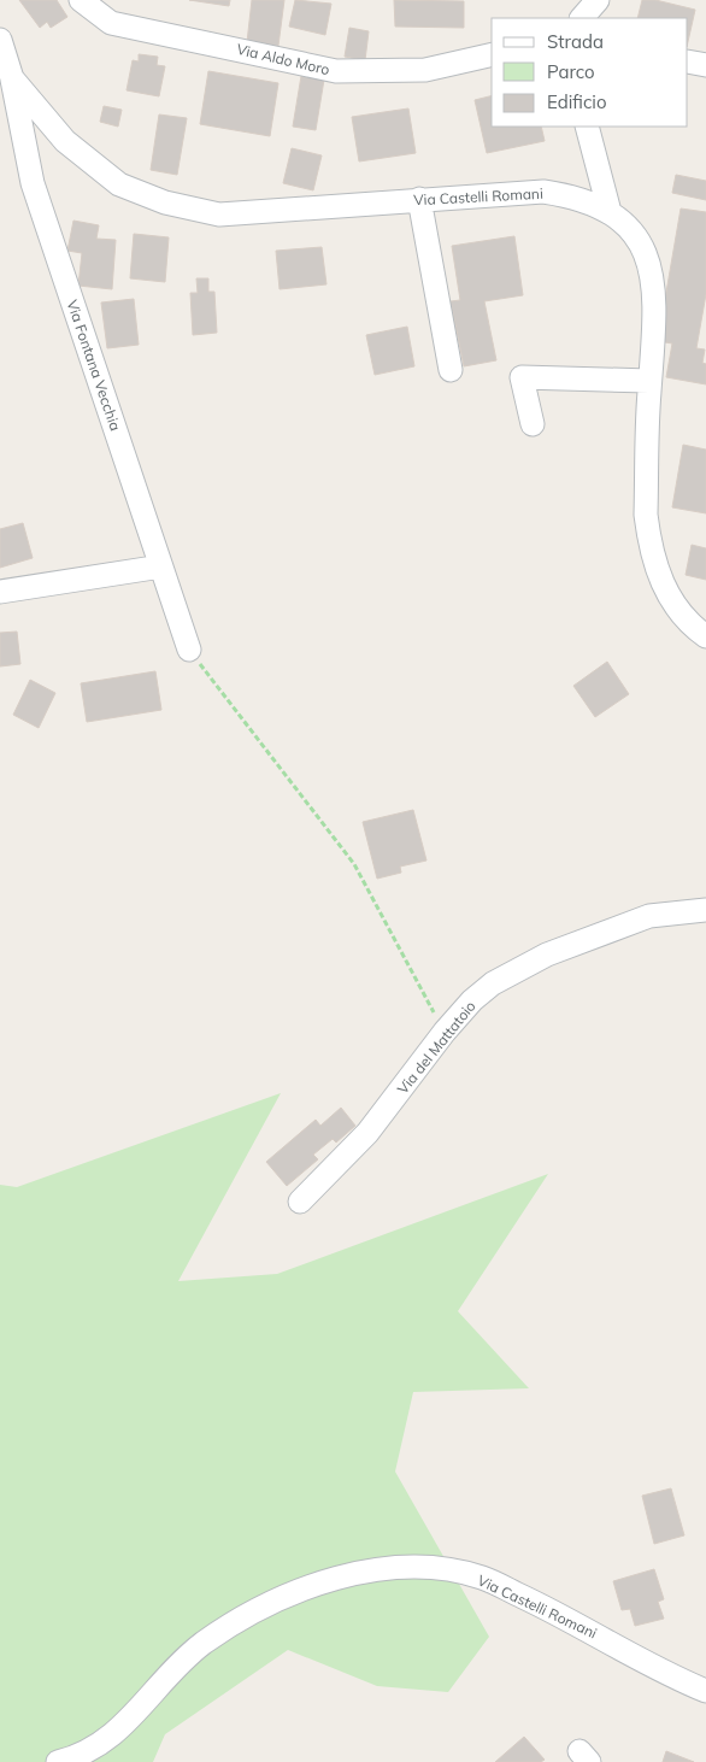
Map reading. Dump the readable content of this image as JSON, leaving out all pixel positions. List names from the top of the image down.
{
  "streets": {
    "street": [
      "Via Aldo Moro",
      "Via Castelli Romani",
      "Via Fontana Vecchia",
      "Via del Mattatoio"
    ]
  },
  "crossings": [
    ["Via Castelli Romani", "Via Fontana Vecchia"]
  ],
  "legend": ["Strada", "Parco", "Edificio"]
}
